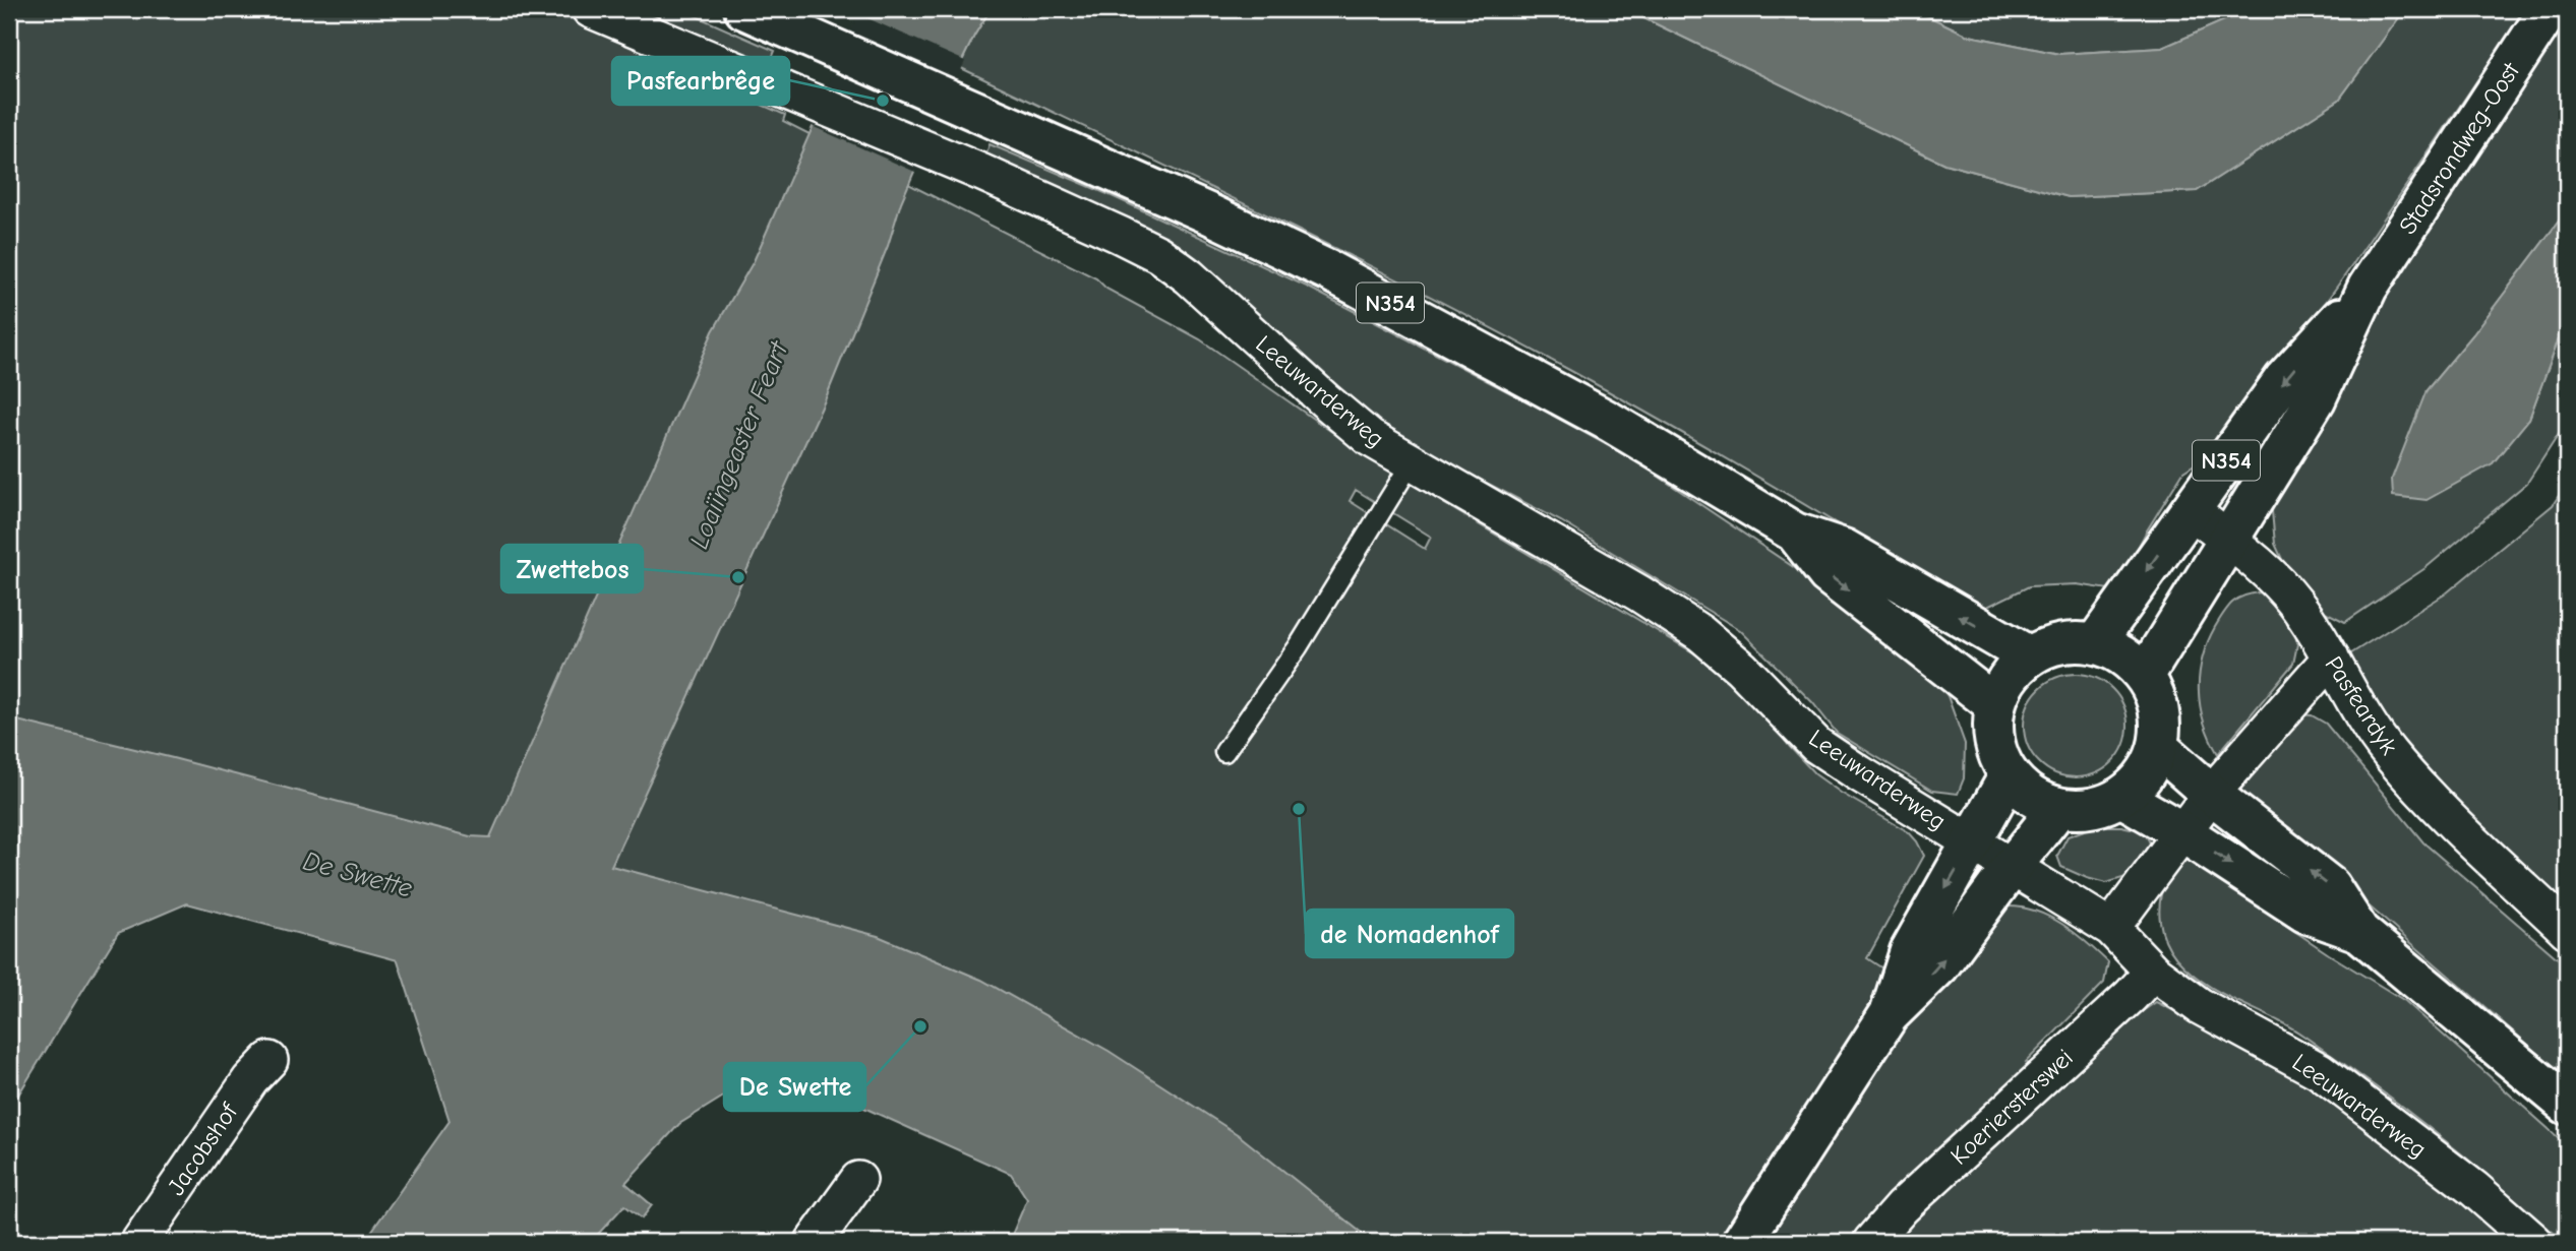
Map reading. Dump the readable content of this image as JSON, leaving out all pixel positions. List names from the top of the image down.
{
  "streets": {
    "main road": ["Stadsrondweg-Oost", "N354"],
    "street": [
      "Leeuwarderweg",
      "Pasfeardyk",
      "Koeriersterswei",
      "Jacobshof"
    ]
  },
  "crossings": [
    ["Stadsrondweg-Oost", "N354"],
    ["Stadsrondweg-Oost", "Pasfeardyk"],
    ["Leeuwarderweg", "Koeriersterswei"]
  ],
  "water": ["Loaiïngeaster Feart", "De Swette"],
  "places": [
    "Pasfearbrêge",
    "Zwettebos",
    "de Nomadenhof",
    "De Swette"
  ]
}
